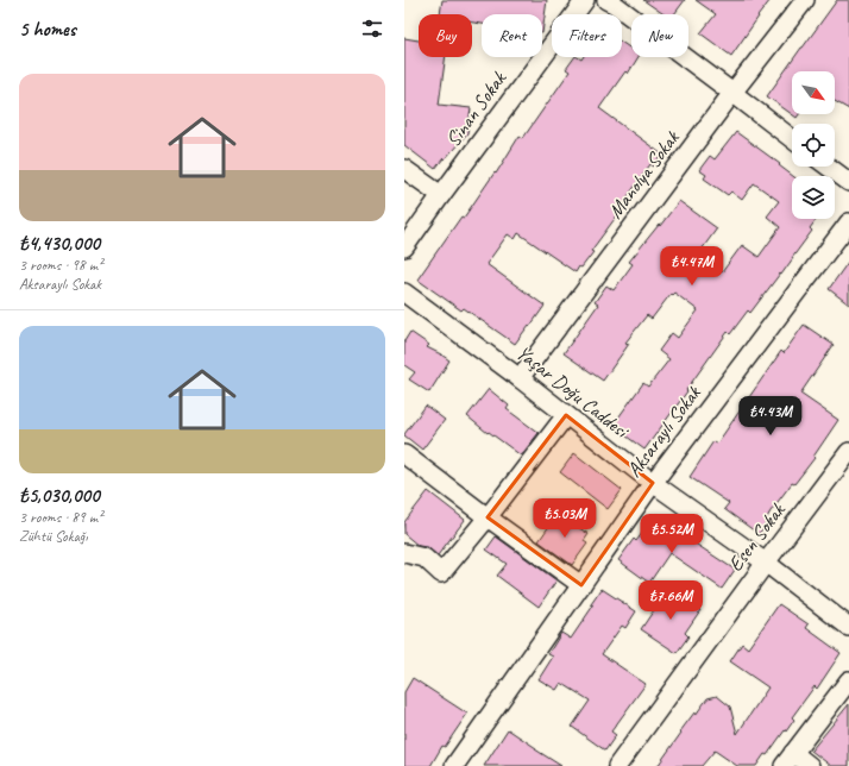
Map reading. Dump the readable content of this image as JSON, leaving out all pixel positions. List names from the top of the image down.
{
  "streets": {
    "street": [
      "Sinan Sokak",
      "Manolya Sokak",
      "Yaşar Doğu Caddesi",
      "Aksaraylı Sokak",
      "Esen Sokak"
    ]
  },
  "crossings": [
    ["Manolya Sokak", "Yaşar Doğu Caddesi"],
    ["Yaşar Doğu Caddesi", "Aksaraylı Sokak"],
    ["Yaşar Doğu Caddesi", "Esen Sokak"]
  ],
  "north": "bottom right",
  "page": {
    "heading": "5 homes",
    "chip": [
      "Buy",
      "Rent",
      "Filters",
      "New"
    ],
    "list": [
      {
        "name": "₺4,430,000",
        "note": "3 rooms · 98 m² · Aksaraylı Sokak"
      },
      {
        "name": "₺5,030,000",
        "note": "3 rooms · 89 m² · Zühtü Sokağı"
      }
    ],
    "price": [
      "₺4.47M",
      "₺4.43M",
      "₺5.03M",
      "₺5.52M",
      "₺7.66M"
    ]
  }
}
